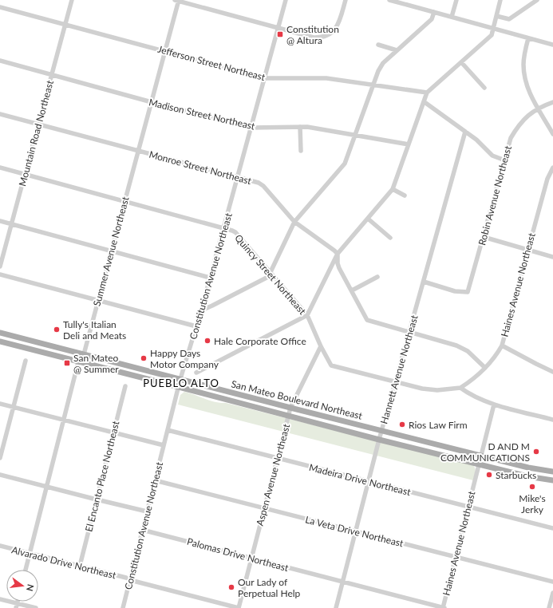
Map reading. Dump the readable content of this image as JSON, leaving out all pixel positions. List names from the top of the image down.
{
  "streets": {
    "main road": ["San Mateo Boulevard Northeast"],
    "street": [
      "Jefferson Street Northeast",
      "Madison Street Northeast",
      "Mountain Road Northeast",
      "Monroe Street Northeast",
      "Robin Avenue Northeast",
      "Summer Avenue Northeast",
      "Quincy Street Northeast",
      "Constitution Avenue Northeast",
      "Haines Avenue Northeast",
      "Hannett Avenue Northeast",
      "Aspen Avenue Northeast",
      "El Encanto Place Northeast",
      "Madeira Drive Northeast",
      "La Veta Drive Northeast",
      "Palomas Drive Northeast",
      "Alvarado Drive Northeast"
    ]
  },
  "crossings": [
    ["Jefferson Street Northeast", "Mountain Road Northeast"],
    ["Jefferson Street Northeast", "Summer Avenue Northeast"],
    ["Jefferson Street Northeast", "Constitution Avenue Northeast"],
    ["Madison Street Northeast", "Mountain Road Northeast"],
    ["Madison Street Northeast", "Summer Avenue Northeast"],
    ["Madison Street Northeast", "Constitution Avenue Northeast"],
    ["Mountain Road Northeast", "Monroe Street Northeast"],
    ["Mountain Road Northeast", "Quincy Street Northeast"],
    ["Monroe Street Northeast", "Summer Avenue Northeast"],
    ["Monroe Street Northeast", "Constitution Avenue Northeast"],
    ["Robin Avenue Northeast", "Hannett Avenue Northeast"],
    ["Summer Avenue Northeast", "Quincy Street Northeast"],
    ["Summer Avenue Northeast", "San Mateo Boulevard Northeast"],
    ["Summer Avenue Northeast", "Alvarado Drive Northeast"],
    ["Quincy Street Northeast", "Constitution Avenue Northeast"],
    ["Quincy Street Northeast", "Haines Avenue Northeast"],
    ["Quincy Street Northeast", "Hannett Avenue Northeast"],
    ["Quincy Street Northeast", "Aspen Avenue Northeast"],
    ["Constitution Avenue Northeast", "San Mateo Boulevard Northeast"],
    ["Constitution Avenue Northeast", "Madeira Drive Northeast"],
    ["Constitution Avenue Northeast", "La Veta Drive Northeast"],
    ["Constitution Avenue Northeast", "Palomas Drive Northeast"],
    ["Constitution Avenue Northeast", "Alvarado Drive Northeast"],
    ["Haines Avenue Northeast", "San Mateo Boulevard Northeast"],
    ["Haines Avenue Northeast", "Madeira Drive Northeast"],
    ["Haines Avenue Northeast", "La Veta Drive Northeast"],
    ["Haines Avenue Northeast", "Palomas Drive Northeast"],
    ["Hannett Avenue Northeast", "San Mateo Boulevard Northeast"],
    ["Hannett Avenue Northeast", "Madeira Drive Northeast"],
    ["Hannett Avenue Northeast", "La Veta Drive Northeast"],
    ["Hannett Avenue Northeast", "Palomas Drive Northeast"],
    ["San Mateo Boulevard Northeast", "Aspen Avenue Northeast"],
    ["Aspen Avenue Northeast", "Madeira Drive Northeast"],
    ["Aspen Avenue Northeast", "La Veta Drive Northeast"],
    ["Aspen Avenue Northeast", "Palomas Drive Northeast"],
    ["Aspen Avenue Northeast", "Alvarado Drive Northeast"],
    ["El Encanto Place Northeast", "Alvarado Drive Northeast"]
  ],
  "districts": ["PUEBLO ALTO"],
  "places": {
    "transit": ["Constitution @ Altura", "San Mateo @ Summer"],
    "other": [
      "Tully's Italian Deli and Meats",
      "Hale Corporate Office",
      "Happy Days Motor Company",
      "Rios Law Firm",
      "D AND M COMMUNICATIONS",
      "Starbucks",
      "Mike's Jerky",
      "Our Lady of Perpetual Help"
    ]
  },
  "north": "right"
}
